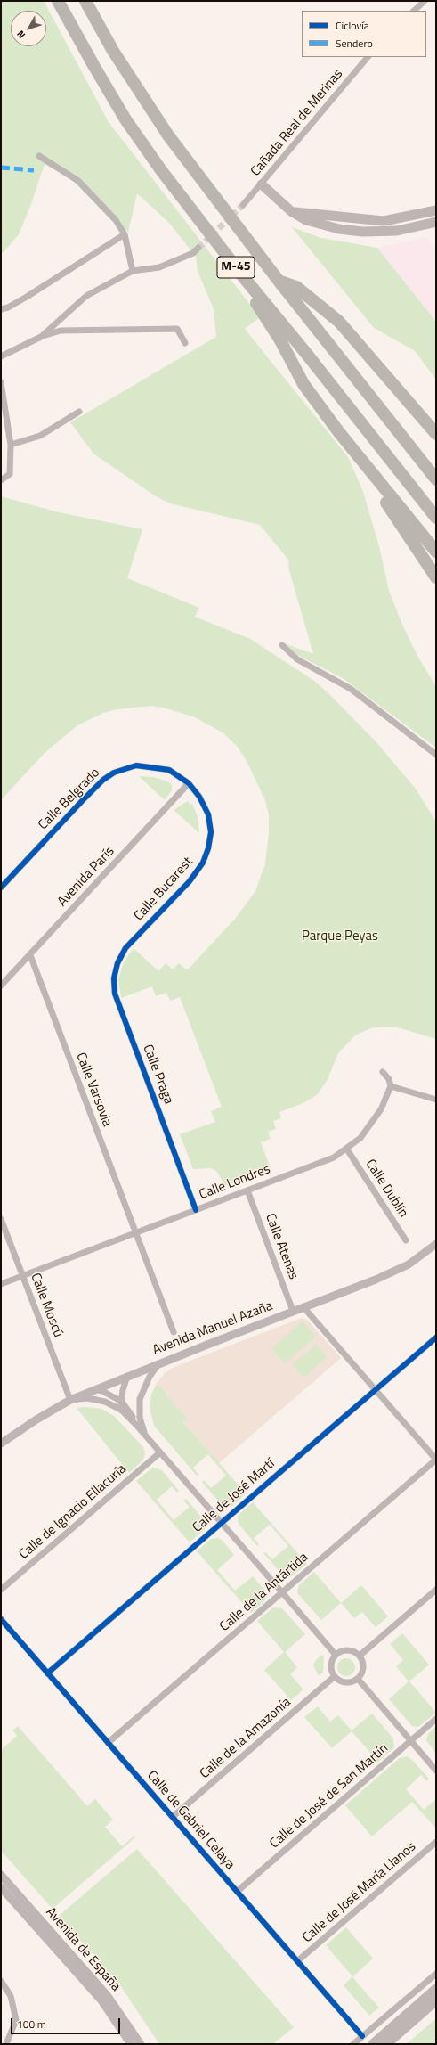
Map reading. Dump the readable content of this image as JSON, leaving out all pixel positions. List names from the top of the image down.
{
  "streets": {
    "highway": ["M-45"],
    "street": [
      "Cañada Real de Merinas",
      "Calle Belgrado",
      "Avenida París",
      "Calle Bucarest",
      "Calle Praga",
      "Calle Varsovia",
      "Calle Londres",
      "Calle Dublín",
      "Calle Atenas",
      "Calle Moscú",
      "Avenida Manuel Azaña",
      "Calle de José Martí",
      "Calle de Ignacio Ellacuría",
      "Calle de la Antártida",
      "Calle de la Amazonía",
      "Calle de José de San Martín",
      "Calle de Gabriel Celaya",
      "Calle de José María Llanos",
      "Avenida de España"
    ]
  },
  "crossings": [
    ["Calle Belgrado", "Avenida París"],
    ["Calle Belgrado", "Calle Bucarest"],
    ["Avenida París", "Calle Bucarest"],
    ["Avenida París", "Calle Varsovia"],
    ["Calle Bucarest", "Calle Praga"],
    ["Calle Praga", "Calle Londres"],
    ["Calle Varsovia", "Calle Londres"],
    ["Calle Londres", "Calle Dublín"],
    ["Calle Londres", "Calle Atenas"],
    ["Calle Londres", "Calle Moscú"],
    ["Calle Atenas", "Avenida Manuel Azaña"],
    ["Calle Moscú", "Avenida Manuel Azaña"],
    ["Calle de José Martí", "Calle de Gabriel Celaya"],
    ["Calle de la Antártida", "Calle de Gabriel Celaya"],
    ["Calle de la Amazonía", "Calle de Gabriel Celaya"],
    ["Calle de José de San Martín", "Calle de Gabriel Celaya"],
    ["Calle de Gabriel Celaya", "Calle de José María Llanos"]
  ],
  "parks": ["Parque Peyas"],
  "legend": ["Ciclovía", "Sendero"],
  "scale_bar": "100 m",
  "north": "bottom left"
}
